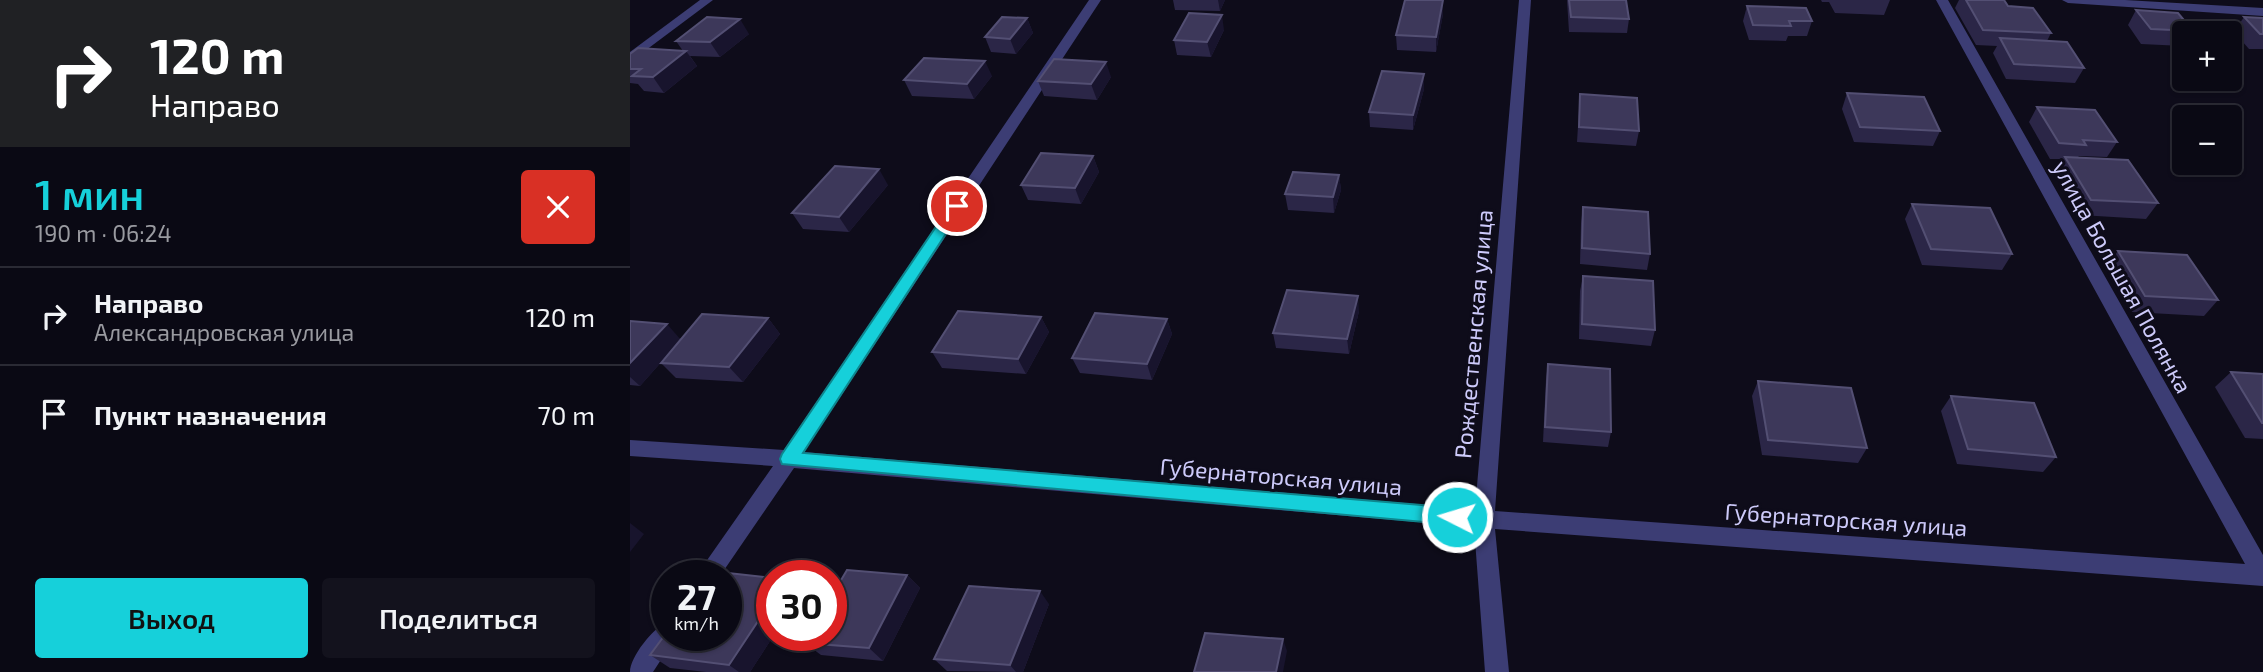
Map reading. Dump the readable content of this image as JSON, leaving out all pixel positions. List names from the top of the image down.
{
  "streets": {
    "street": ["улица Большая Полянка", "Рождественская улица", "Губернаторская улица"]
  },
  "crossings": [
    ["улица Большая Полянка", "Губернаторская улица"],
    ["Рождественская улица", "Губернаторская улица"]
  ],
  "page": {
    "turn": ["120 m", "Направо"],
    "map_buttons": ["+", "−"],
    "heading": ["1 мин", "190 m · 06:24"],
    "list": [
      {
        "name": "Направо",
        "note": "Александровская улица",
        "value": "120 m"
      },
      {
        "name": "Пункт назначения",
        "value": "70 m"
      }
    ],
    "speed": "27 km/h",
    "limit": "30",
    "buttons": ["Выход", "Поделиться"]
  }
}
